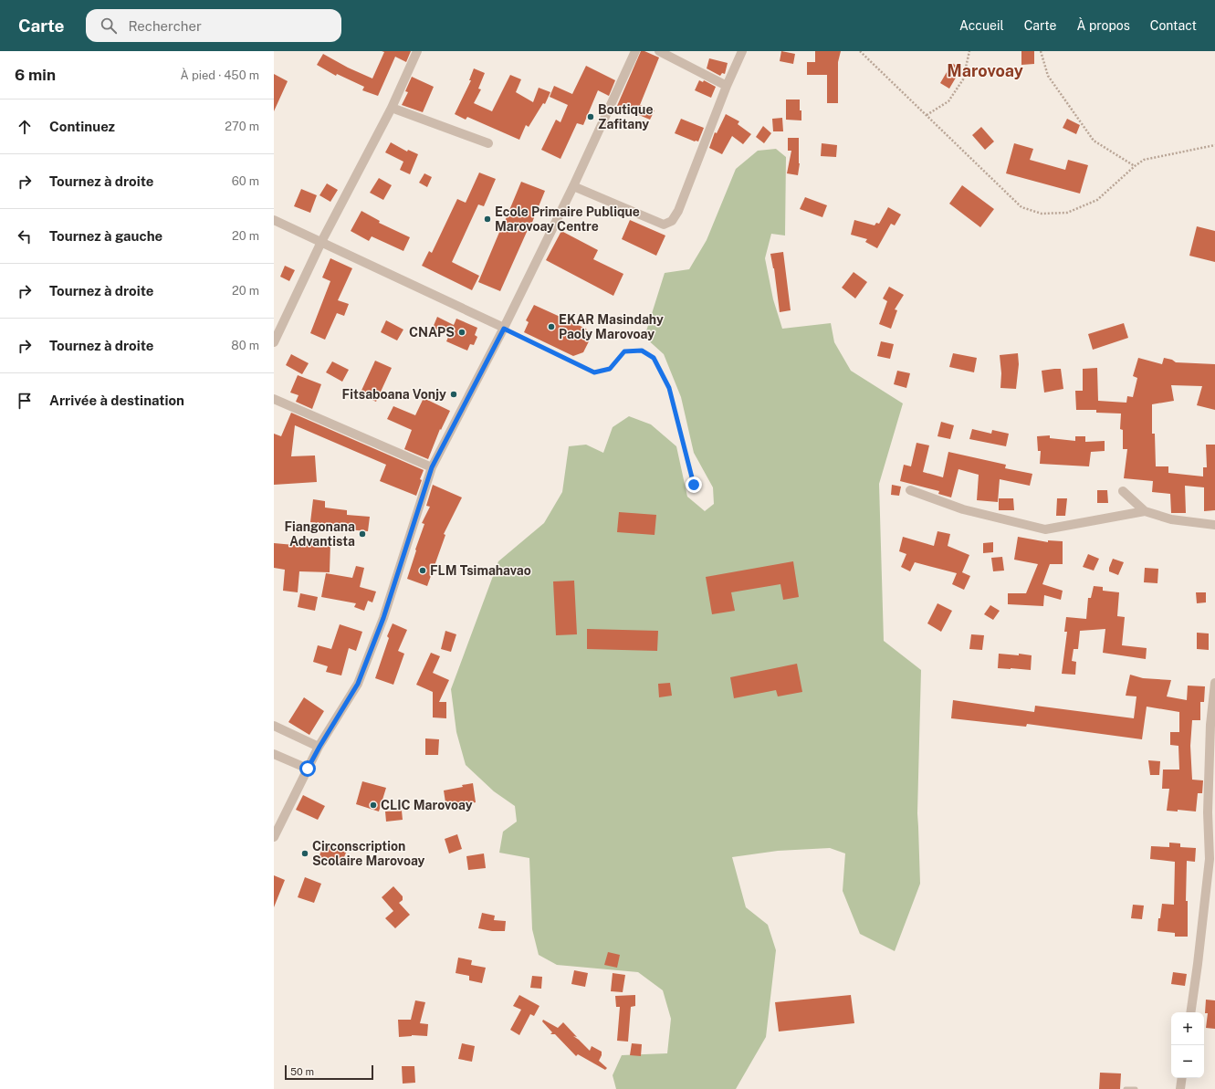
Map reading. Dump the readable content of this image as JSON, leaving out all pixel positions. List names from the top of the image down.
{
  "districts": ["Marovoay"],
  "places": [
    "Boutique Zafitany",
    "Ecole Primaire Publique Marovoay Centre",
    "EKAR Masindahy Paoly Marovoay",
    "CNAPS",
    "Fitsaboana Vonjy",
    "Fiangonana Advantista",
    "FLM Tsimahavao",
    "CLIC Marovoay",
    "Circonscription Scolaire Marovoay"
  ],
  "scale_bar": "50 m",
  "page": {
    "header": "Carte",
    "search": "Rechercher",
    "nav": [
      "Accueil",
      "Carte",
      "À propos",
      "Contact"
    ],
    "heading": ["6 min", "À pied · 450 m"],
    "list": [
      ["Continuez", "270 m"],
      ["Tournez à droite", "60 m"],
      ["Tournez à gauche", "20 m"],
      ["Tournez à droite", "20 m"],
      ["Tournez à droite", "80 m"],
      "Arrivée à destination"
    ],
    "map_buttons": ["+", "−"],
    "scale": "50 m"
  }
}
